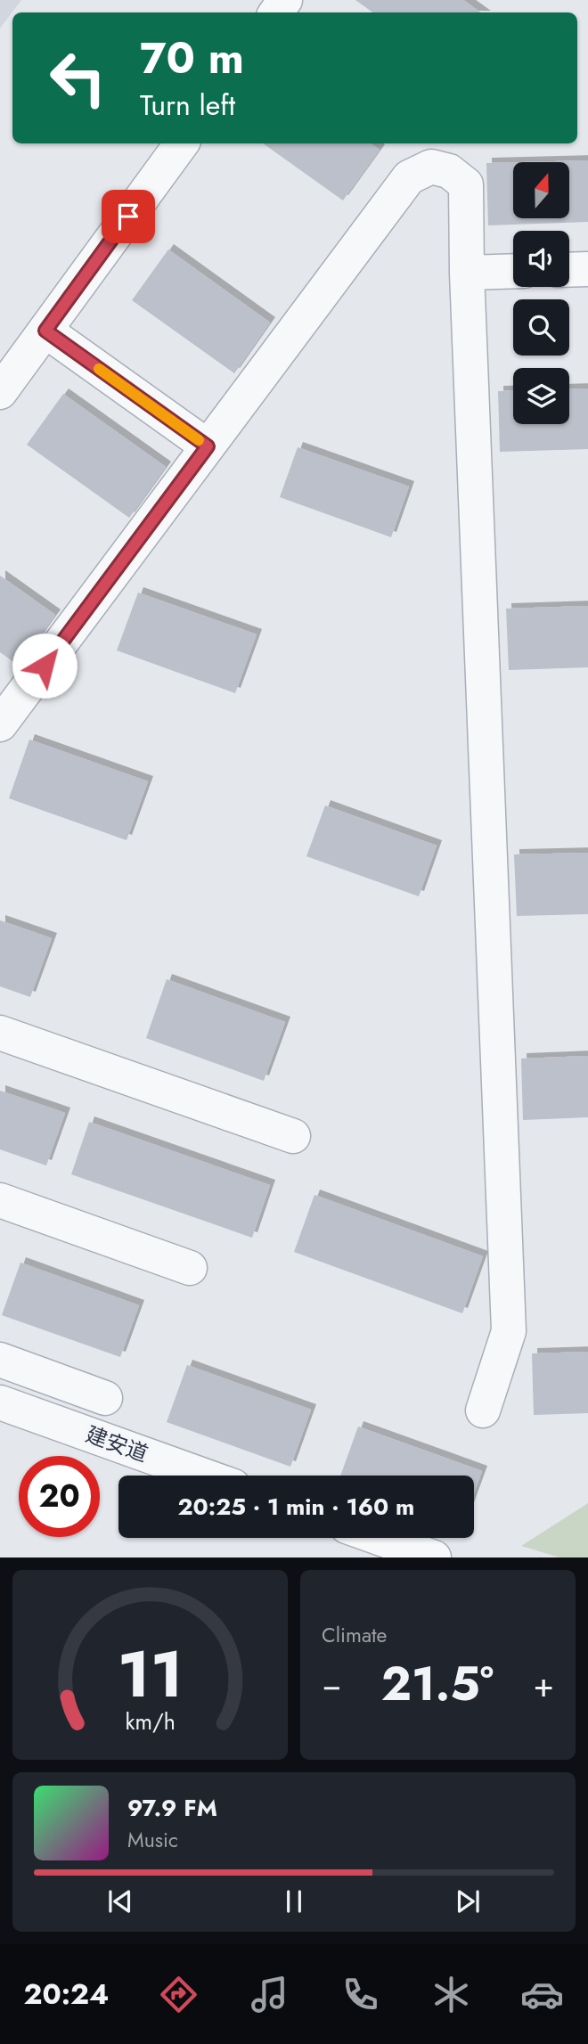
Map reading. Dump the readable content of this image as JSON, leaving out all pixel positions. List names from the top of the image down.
{
  "streets": {
    "street": ["建安道"]
  },
  "north": "top",
  "page": {
    "turn": ["70 m", "Turn left"],
    "limit": "20",
    "trip": "20:25 · 1 min · 160 m",
    "tile": "Climate",
    "heat": ["−", "21.5°", "+"],
    "song": ["97.9 FM", "Music"],
    "tabs": "20:24",
    "gauge": ["11", "km/h"]
  }
}
